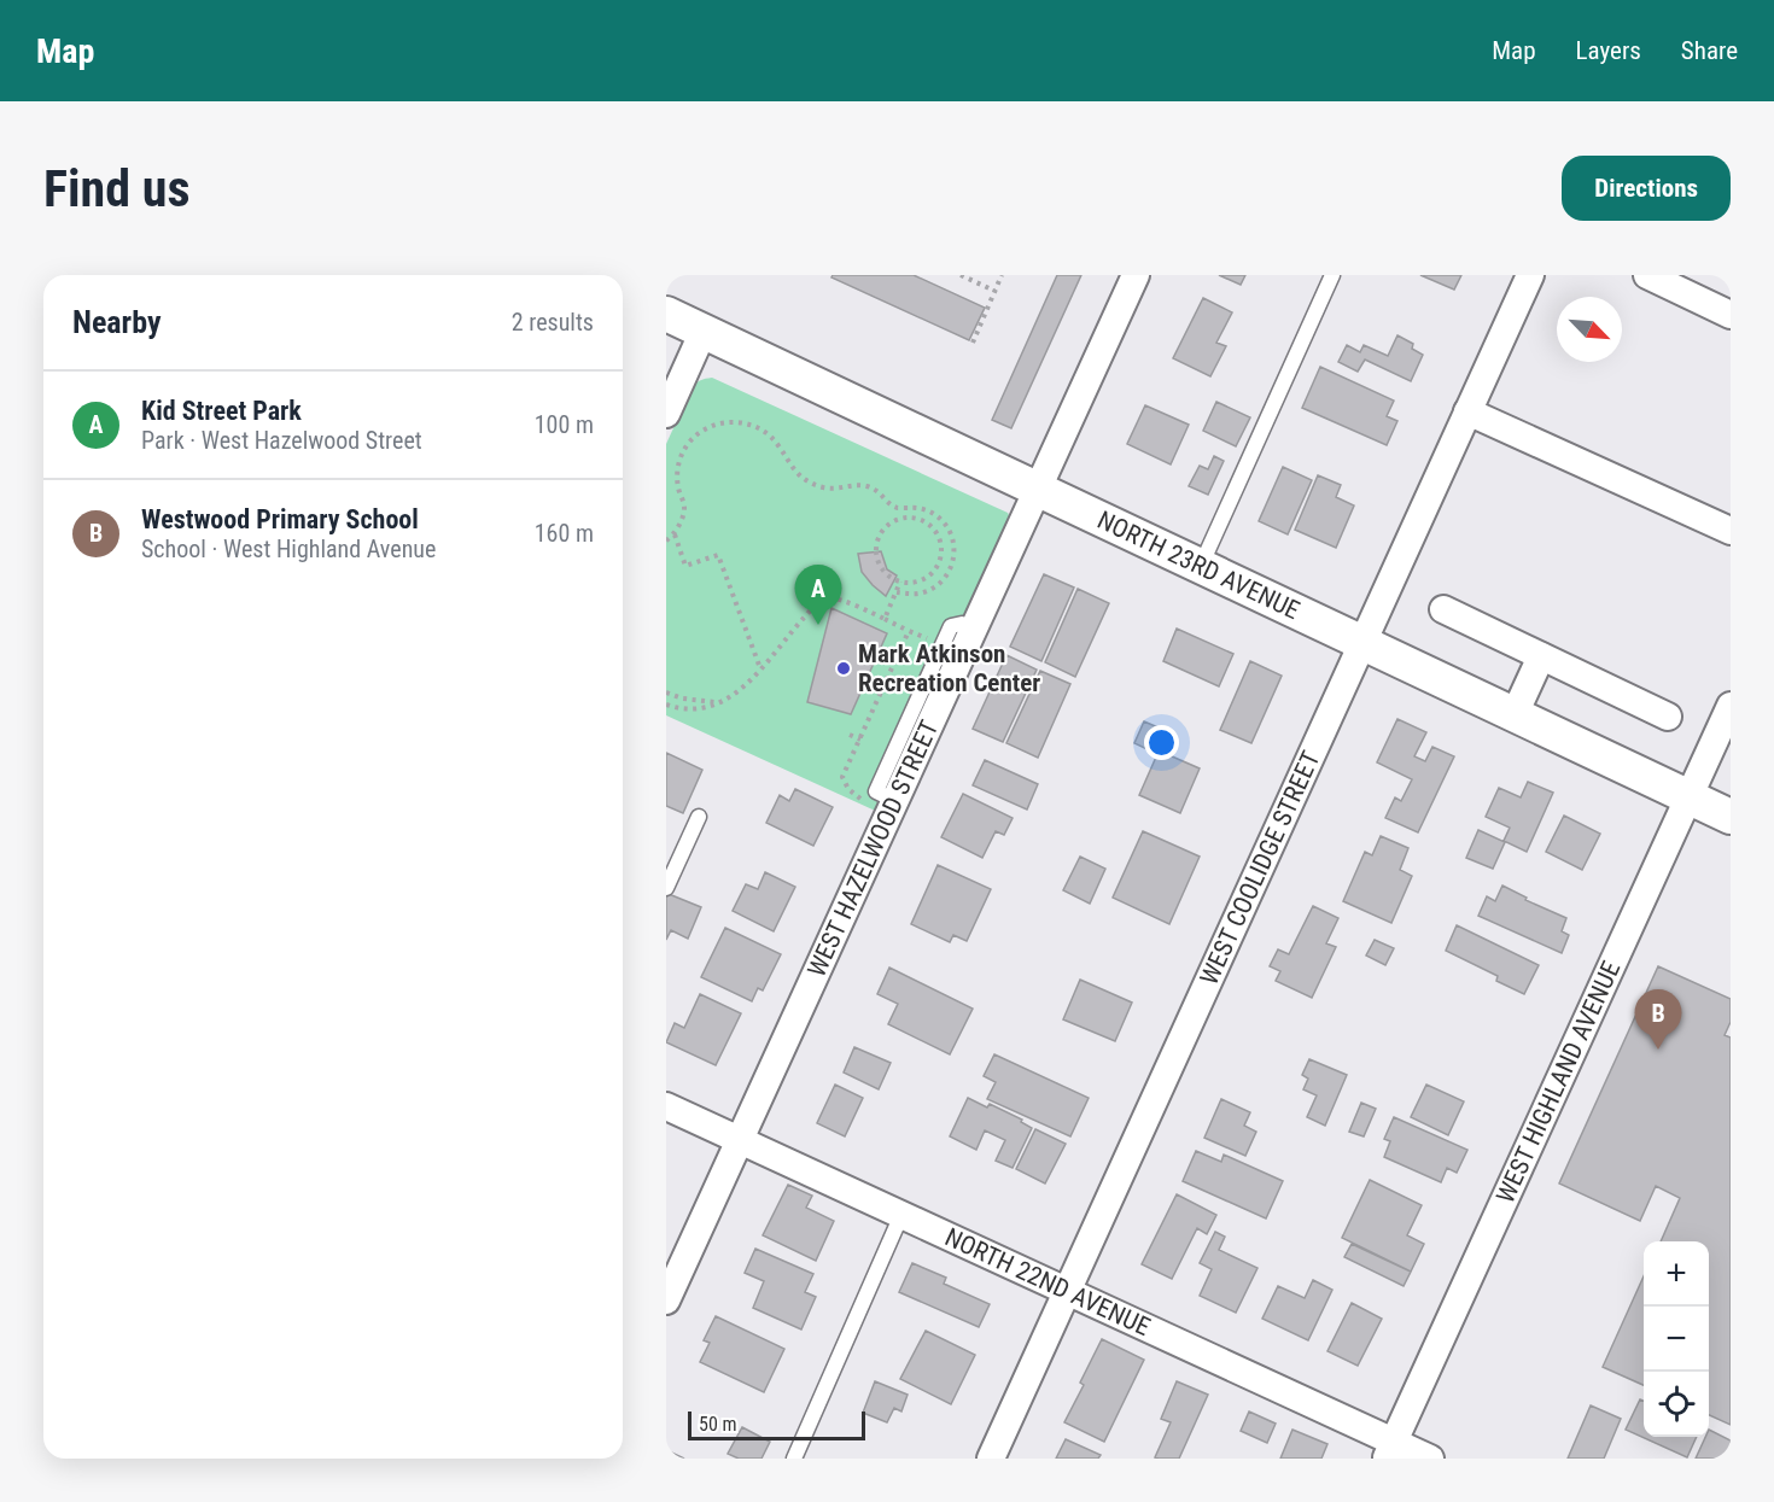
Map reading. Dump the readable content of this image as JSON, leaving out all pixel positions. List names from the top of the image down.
{
  "streets": {
    "street": [
      "NORTH 23RD AVENUE",
      "WEST HAZELWOOD STREET",
      "WEST COOLIDGE STREET",
      "WEST HIGHLAND AVENUE",
      "NORTH 22ND AVENUE"
    ]
  },
  "crossings": [
    ["NORTH 23RD AVENUE", "WEST HAZELWOOD STREET"],
    ["NORTH 23RD AVENUE", "WEST COOLIDGE STREET"],
    ["NORTH 23RD AVENUE", "WEST HIGHLAND AVENUE"],
    ["WEST HAZELWOOD STREET", "NORTH 22ND AVENUE"],
    ["WEST COOLIDGE STREET", "NORTH 22ND AVENUE"],
    ["WEST HIGHLAND AVENUE", "NORTH 22ND AVENUE"]
  ],
  "places": ["Mark Atkinson Recreation Center"],
  "scale_bar": "50 m",
  "north": "bottom right",
  "page": {
    "header": "Map",
    "nav": ["Map", "Layers", "Share"],
    "buttons": "Directions",
    "title": "Find us",
    "heading": ["Nearby", "2 results"],
    "list": [
      {
        "mark": "A",
        "name": "Kid Street Park",
        "note": "Park · West Hazelwood Street",
        "value": "100 m"
      },
      {
        "mark": "B",
        "name": "Westwood Primary School",
        "note": "School · West Highland Avenue",
        "value": "160 m"
      }
    ],
    "pins": ["A", "B"],
    "map_buttons": ["+", "−"],
    "scale": "50 m"
  }
}
